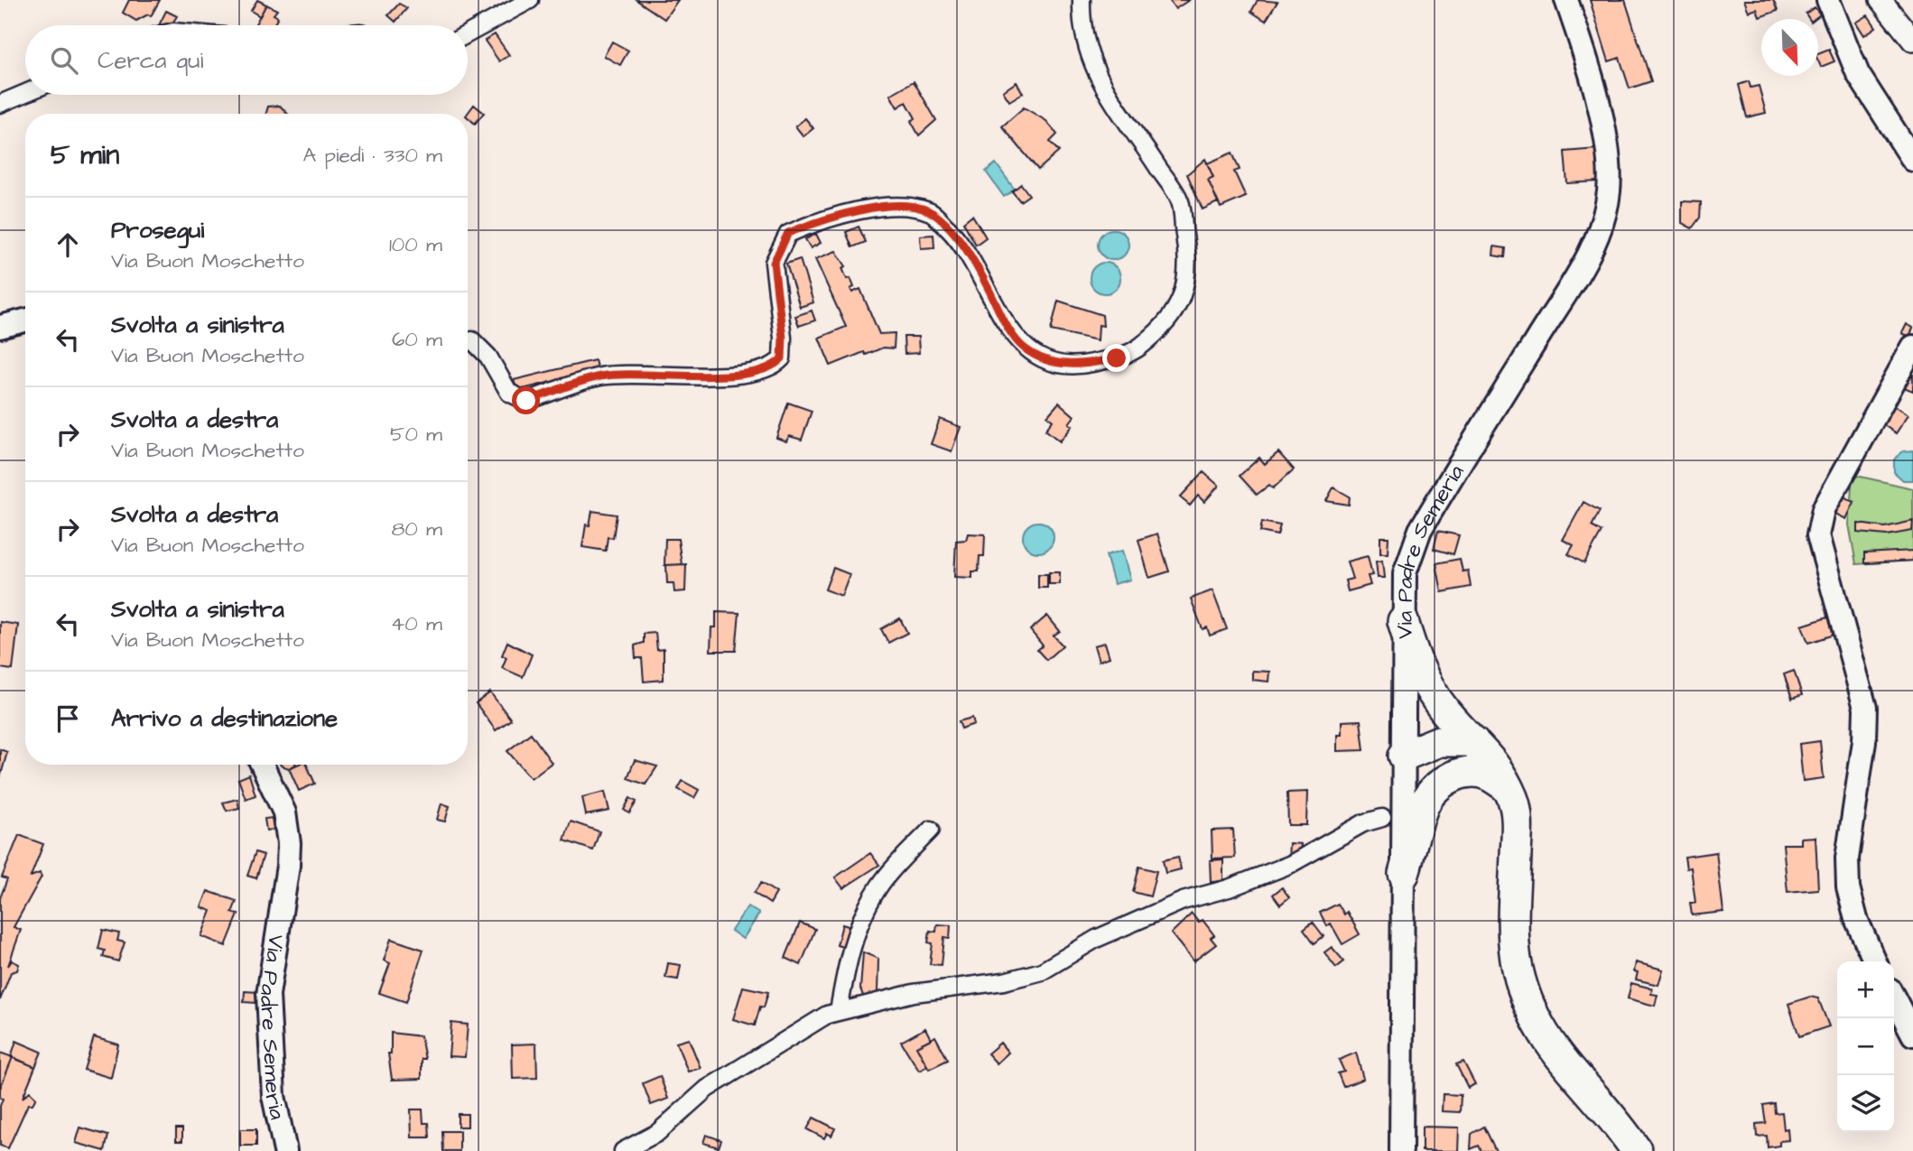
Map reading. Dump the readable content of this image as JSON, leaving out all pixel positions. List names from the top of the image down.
{
  "streets": {
    "main road": ["Via Padre Semeria"]
  },
  "north": "bottom right",
  "page": {
    "search": "Cerca qui",
    "heading": ["5 min", "A piedi · 330 m"],
    "list": [
      ["Prosegui", "Via Buon Moschetto", "100 m"],
      ["Svolta a sinistra", "Via Buon Moschetto", "60 m"],
      ["Svolta a destra", "Via Buon Moschetto", "50 m"],
      ["Svolta a destra", "Via Buon Moschetto", "80 m"],
      ["Svolta a sinistra", "Via Buon Moschetto", "40 m"],
      "Arrivo a destinazione"
    ],
    "map_buttons": ["+", "−"]
  }
}
